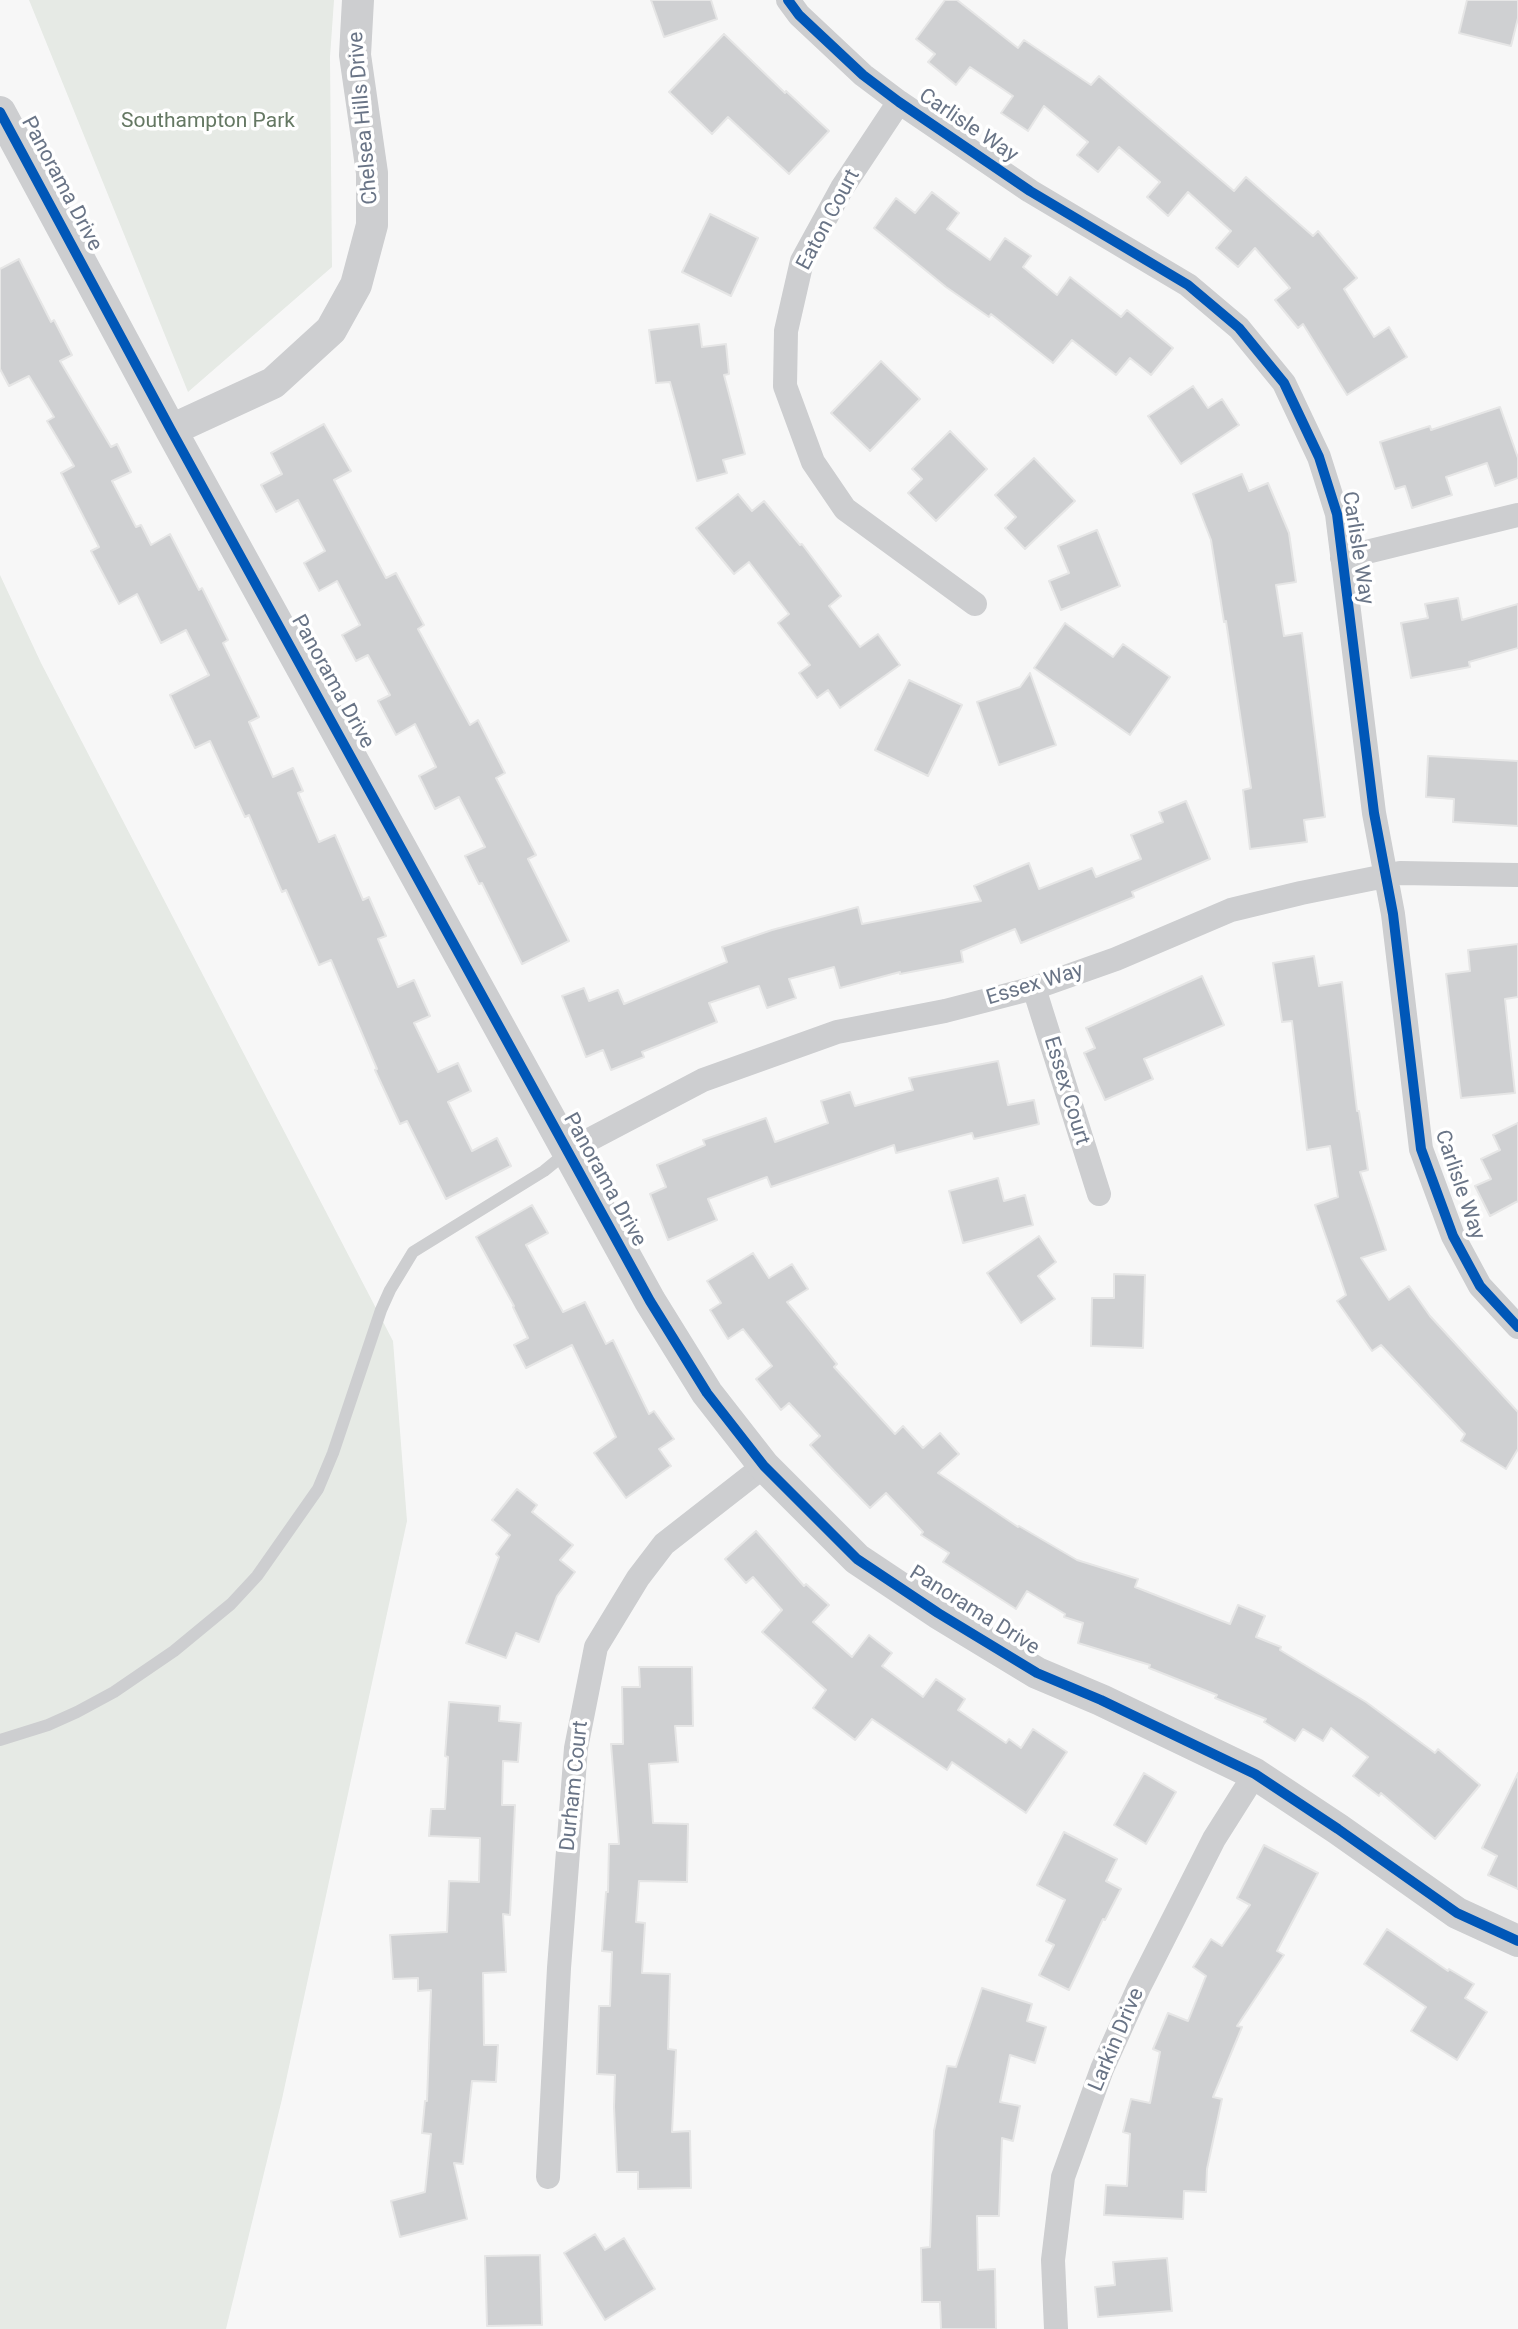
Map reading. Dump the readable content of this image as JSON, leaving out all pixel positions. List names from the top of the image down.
{
  "streets": {
    "street": [
      "Chelsea Hills Drive",
      "Carlisle Way",
      "Panorama Drive",
      "Eaton Court",
      "Essex Way",
      "Essex Court",
      "Durham Court",
      "Larkin Drive"
    ]
  },
  "crossings": [
    ["Chelsea Hills Drive", "Panorama Drive"],
    ["Carlisle Way", "Eaton Court"],
    ["Carlisle Way", "Essex Way"],
    ["Panorama Drive", "Essex Way"],
    ["Panorama Drive", "Durham Court"],
    ["Panorama Drive", "Larkin Drive"],
    ["Essex Way", "Essex Court"]
  ],
  "parks": ["Southampton Park"]
}
